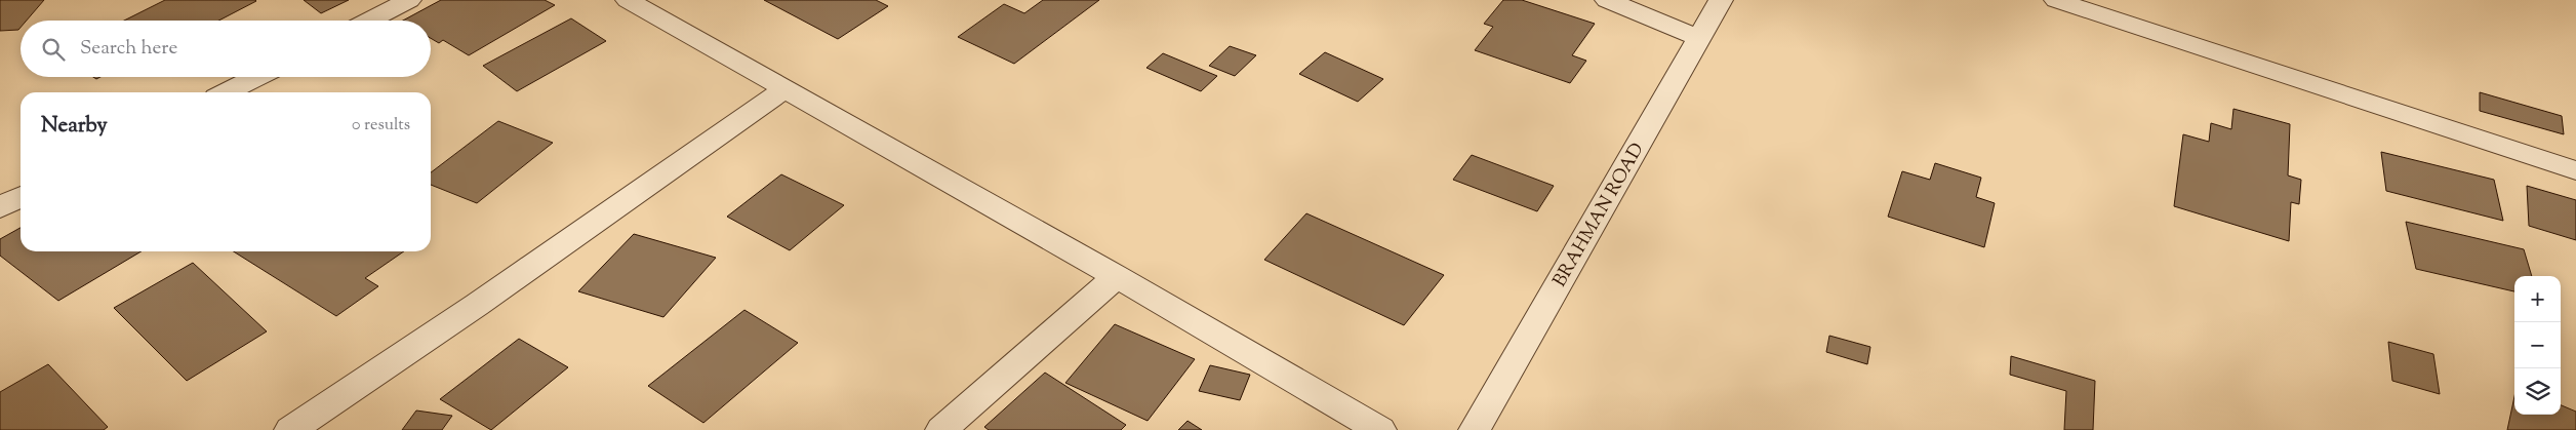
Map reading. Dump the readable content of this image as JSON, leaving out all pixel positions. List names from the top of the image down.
{
  "streets": {
    "street": ["BRAHMAN ROAD"]
  },
  "page": {
    "search": "Search here",
    "heading": ["Nearby", "0 results"],
    "map_buttons": ["+", "−"]
  }
}
